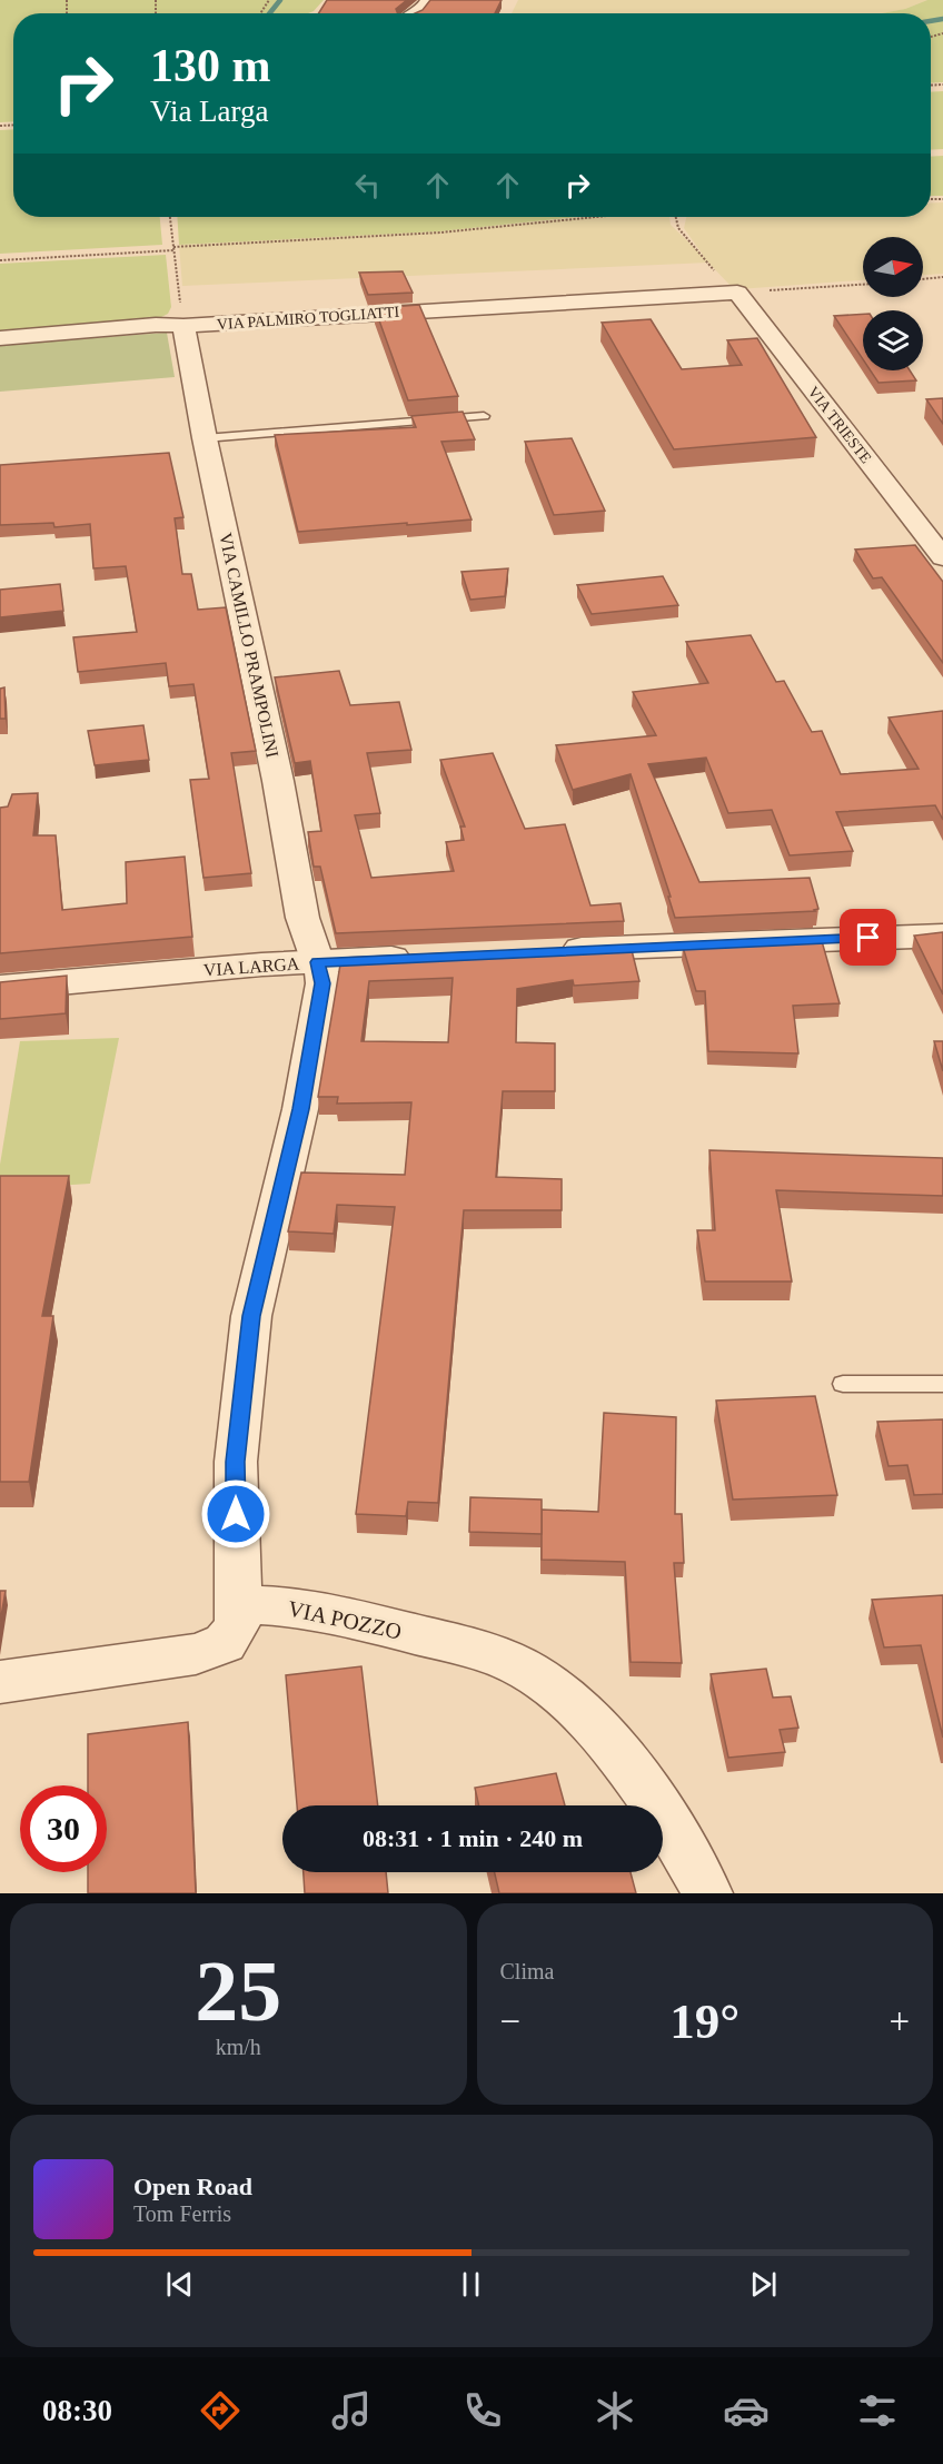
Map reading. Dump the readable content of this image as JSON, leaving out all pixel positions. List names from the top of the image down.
{
  "streets": {
    "street": [
      "VIA PALMIRO TOGLIATTI",
      "VIA TRIESTE",
      "VIA CAMILLO PRAMPOLINI",
      "VIA LARGA",
      "VIA POZZO"
    ]
  },
  "crossings": [
    ["VIA PALMIRO TOGLIATTI", "VIA TRIESTE"],
    ["VIA PALMIRO TOGLIATTI", "VIA CAMILLO PRAMPOLINI"],
    ["VIA CAMILLO PRAMPOLINI", "VIA LARGA"]
  ],
  "north": "right",
  "page": {
    "turn": ["130 m", "Via Larga"],
    "limit": "30",
    "trip": "08:31 · 1 min · 240 m",
    "tile": [
      ["25", "km/h"],
      "Clima"
    ],
    "heat": ["−", "19°", "+"],
    "song": ["Open Road", "Tom Ferris"],
    "tabs": "08:30"
  }
}
